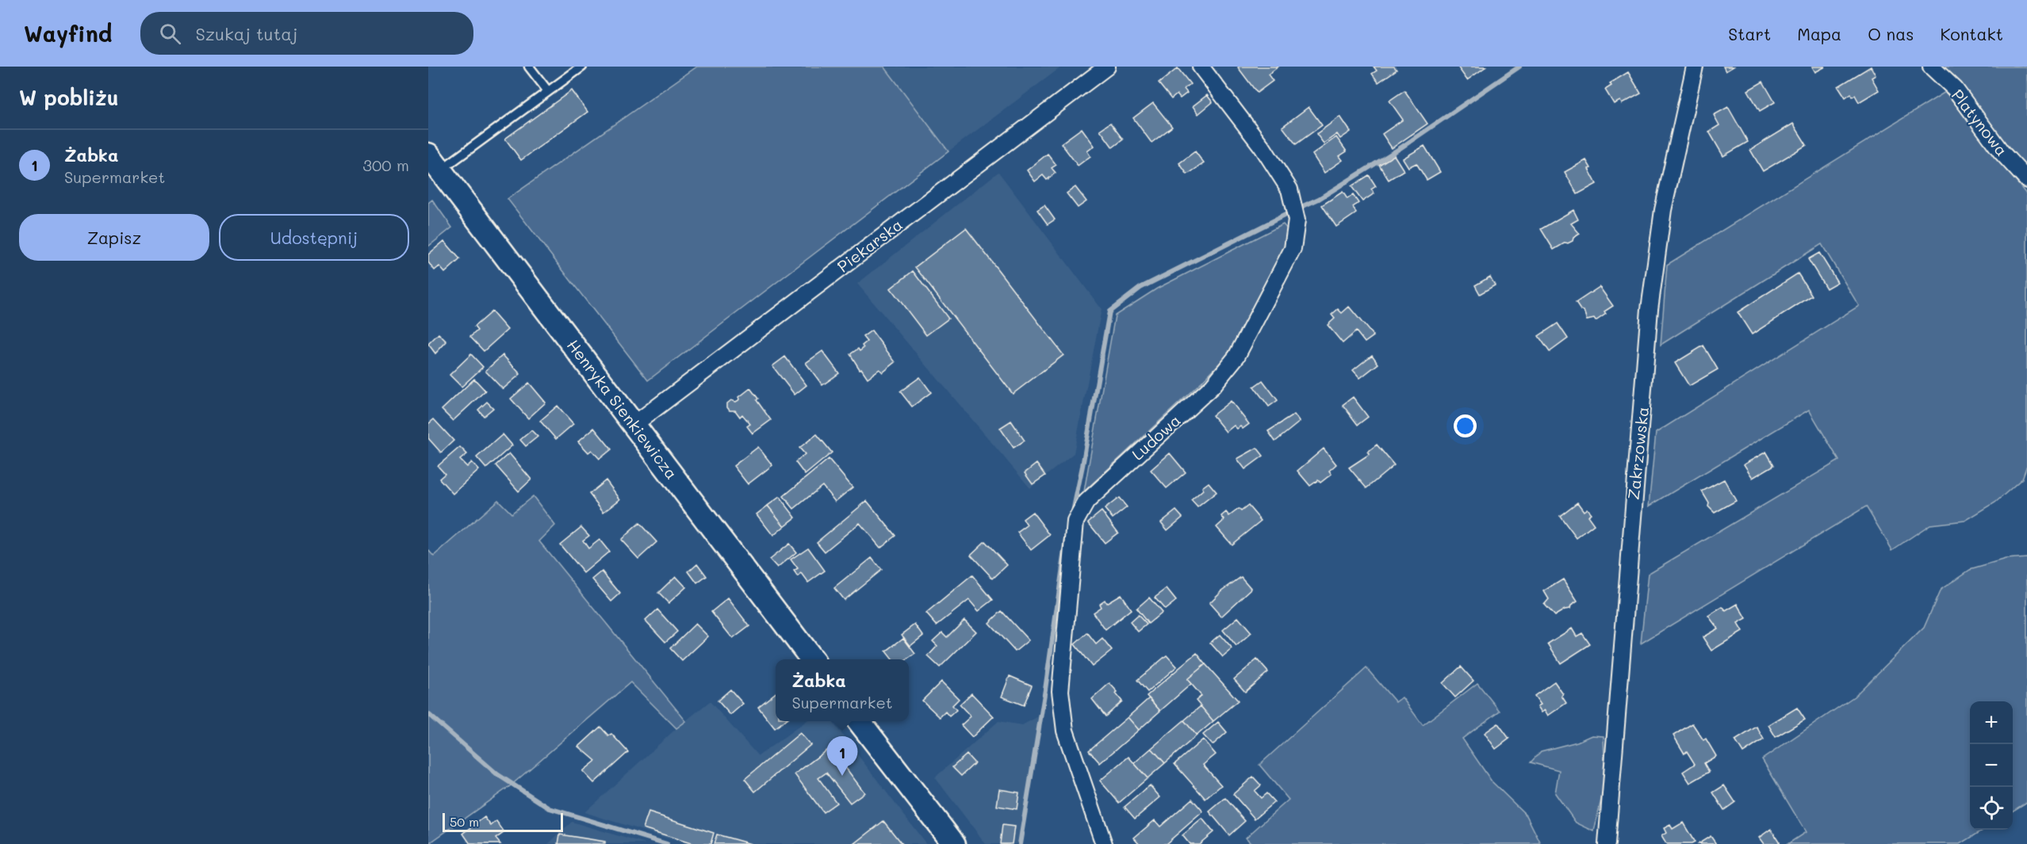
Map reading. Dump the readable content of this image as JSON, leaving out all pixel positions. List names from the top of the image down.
{
  "streets": {
    "main road": ["Henryka Sienkiewicza"],
    "street": [
      "Platynowa",
      "Piekarska",
      "Ludowa",
      "Zakrzowska"
    ]
  },
  "crossings": [
    ["Piekarska", "Henryka Sienkiewicza"]
  ],
  "scale_bar": "50 m",
  "page": {
    "header": "Wayfind",
    "search": "Szukaj tutaj",
    "nav": [
      "Start",
      "Mapa",
      "O nas",
      "Kontakt"
    ],
    "heading": "W pobliżu",
    "list": [
      {
        "mark": "1",
        "name": "Żabka",
        "note": "Supermarket",
        "value": "300 m"
      }
    ],
    "buttons": ["Zapisz", "Udostępnij"],
    "popup": ["Żabka", "Supermarket"],
    "map_buttons": ["+", "−"],
    "pins": "1",
    "scale": "50 m"
  }
}
